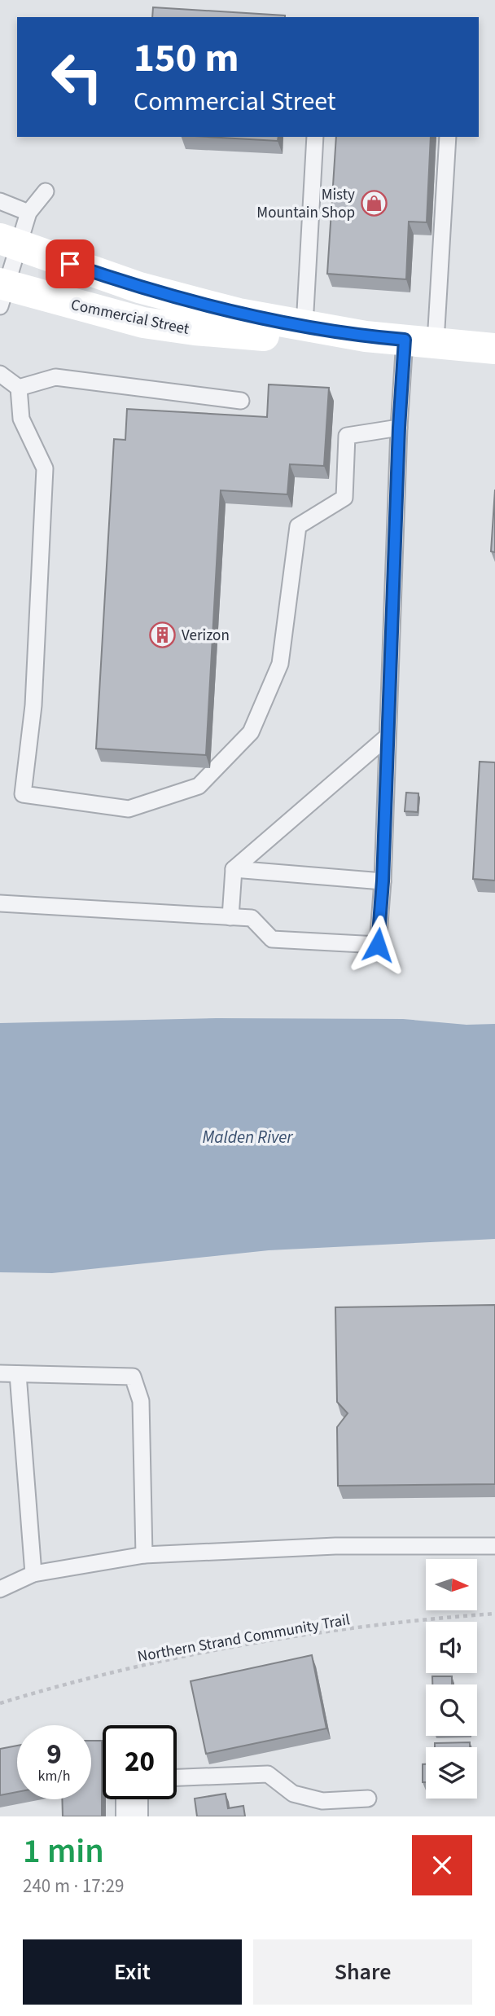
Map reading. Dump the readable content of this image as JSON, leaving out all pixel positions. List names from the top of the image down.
{
  "streets": {
    "main road": ["Commercial Street"],
    "path": ["Northern Strand Community Trail"]
  },
  "water": ["Malden River"],
  "places": {
    "shop": ["Misty Mountain Shop"],
    "building": ["Verizon"]
  },
  "north": "right",
  "page": {
    "turn": ["150 m", "Commercial Street"],
    "speed": "9 km/h",
    "limit": "20",
    "heading": ["1 min", "240 m · 17:29"],
    "buttons": ["Exit", "Share"]
  }
}
